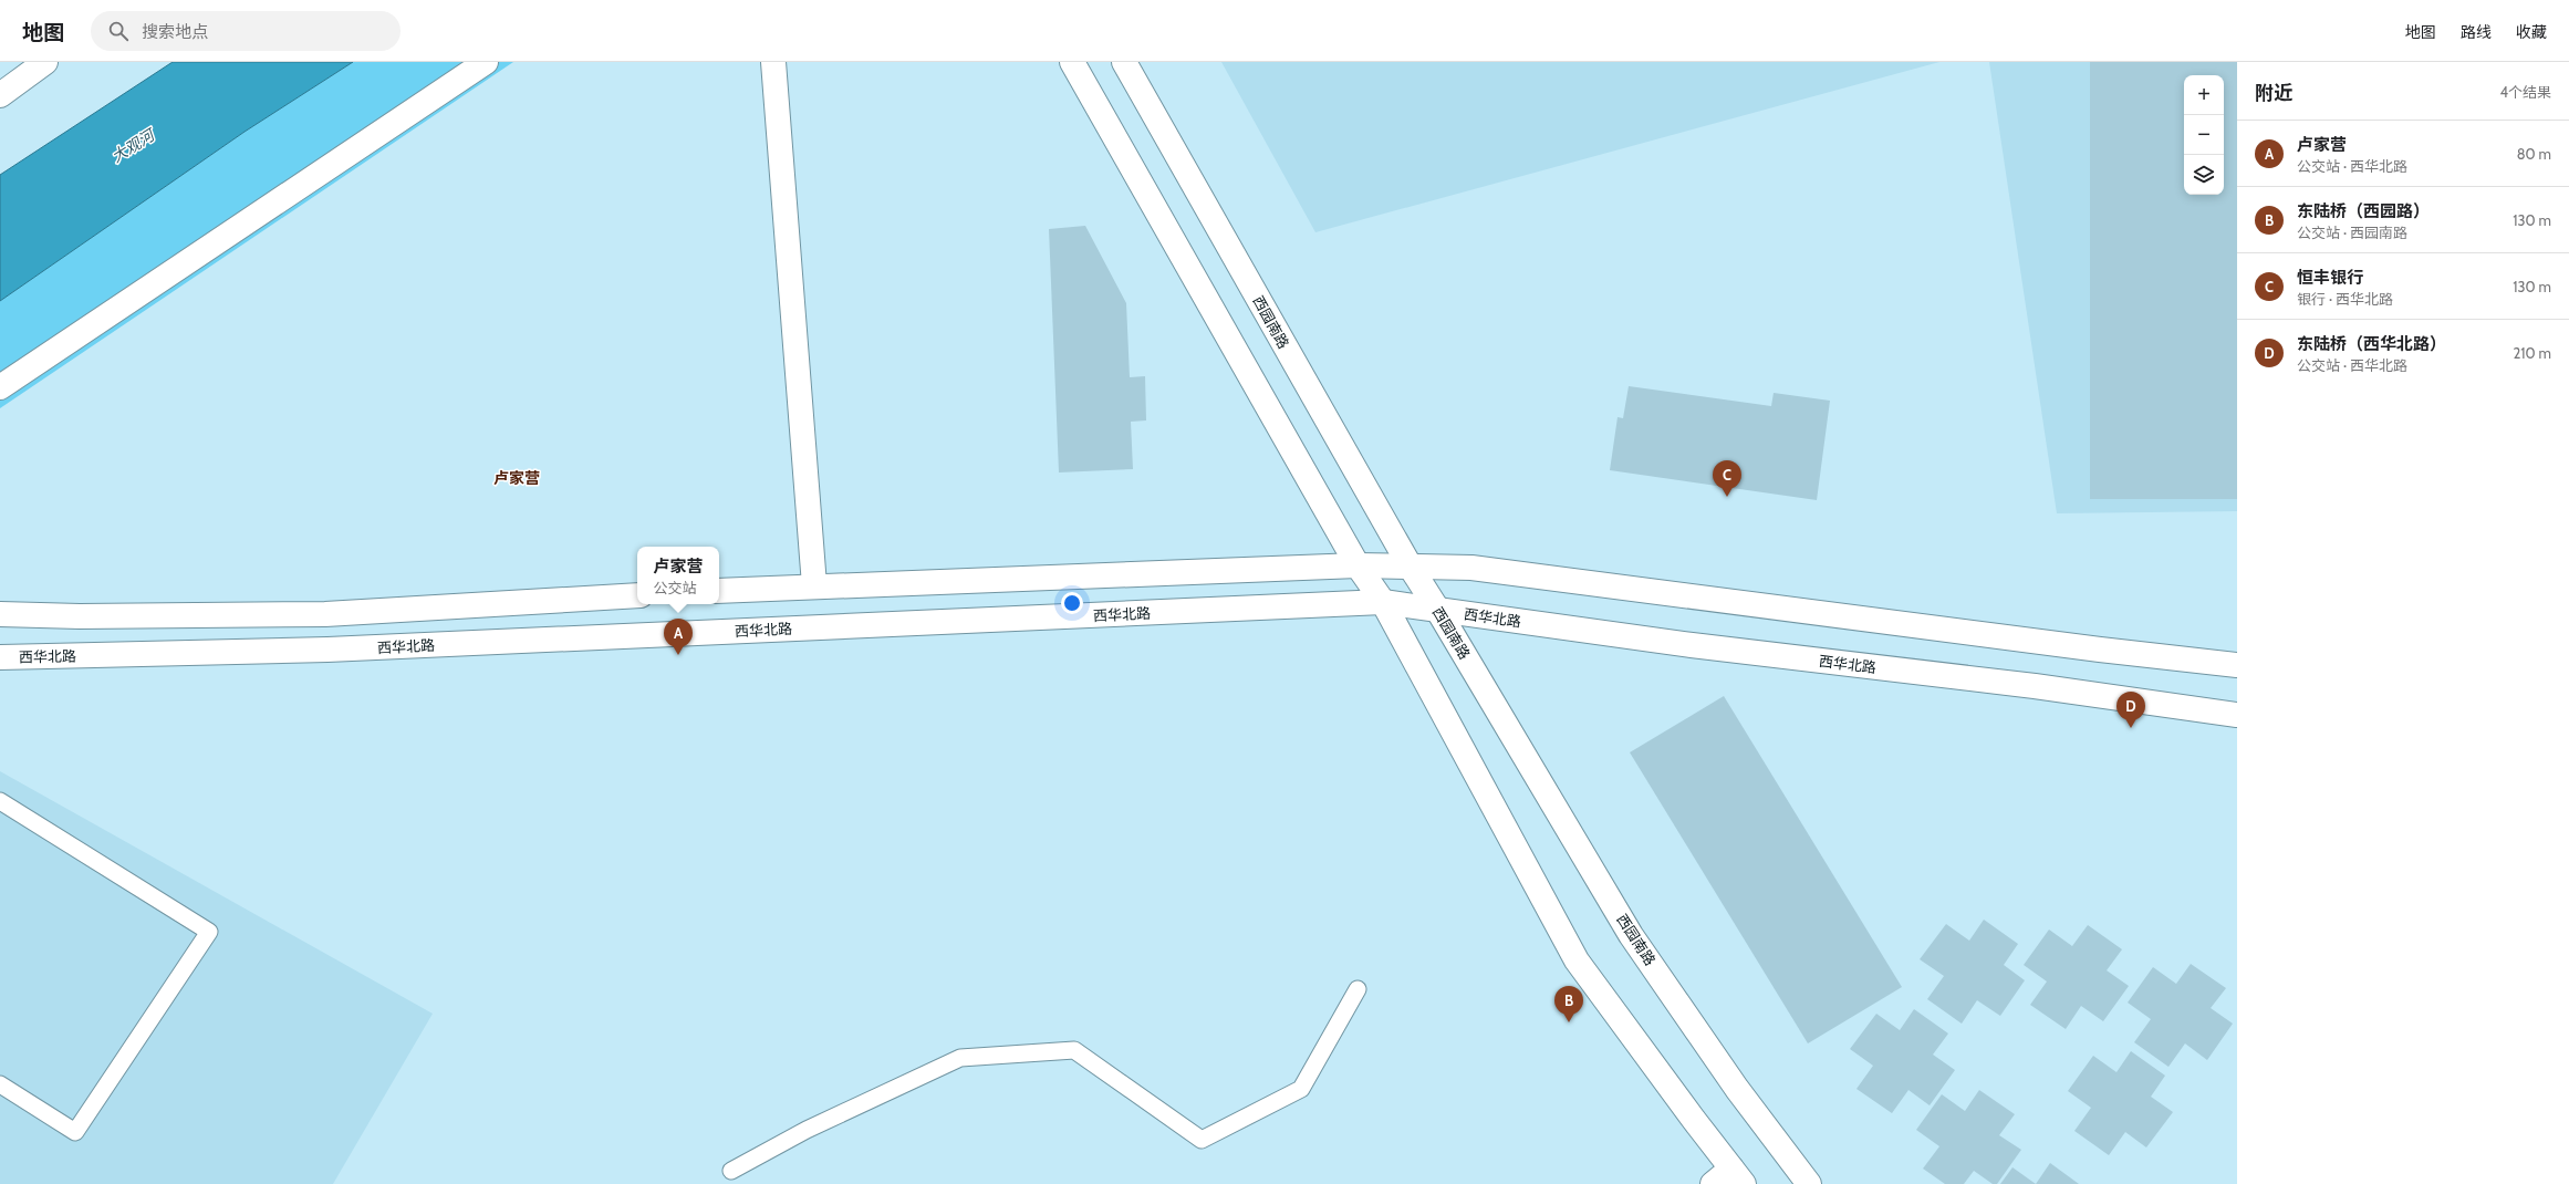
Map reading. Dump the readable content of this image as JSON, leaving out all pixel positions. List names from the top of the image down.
{
  "streets": {
    "street": ["西园南路", "西华北路"]
  },
  "crossings": [
    ["西园南路", "西华北路"]
  ],
  "districts": ["卢家营"],
  "water": ["大观河"],
  "page": {
    "header": "地图",
    "search": "搜索地点",
    "nav": ["地图", "路线", "收藏"],
    "heading": ["附近", "4个结果"],
    "map_buttons": ["+", "−"],
    "list": [
      {
        "mark": "A",
        "name": "卢家营",
        "note": "公交站 · 西华北路",
        "value": "80 m"
      },
      {
        "mark": "B",
        "name": "东陆桥（西园路）",
        "note": "公交站 · 西园南路",
        "value": "130 m"
      },
      {
        "mark": "C",
        "name": "恒丰银行",
        "note": "银行 · 西华北路",
        "value": "130 m"
      },
      {
        "mark": "D",
        "name": "东陆桥（西华北路）",
        "note": "公交站 · 西华北路",
        "value": "210 m"
      }
    ],
    "pins": [
      "C",
      "A",
      "D",
      "B"
    ],
    "popup": ["卢家营", "公交站"]
  }
}
